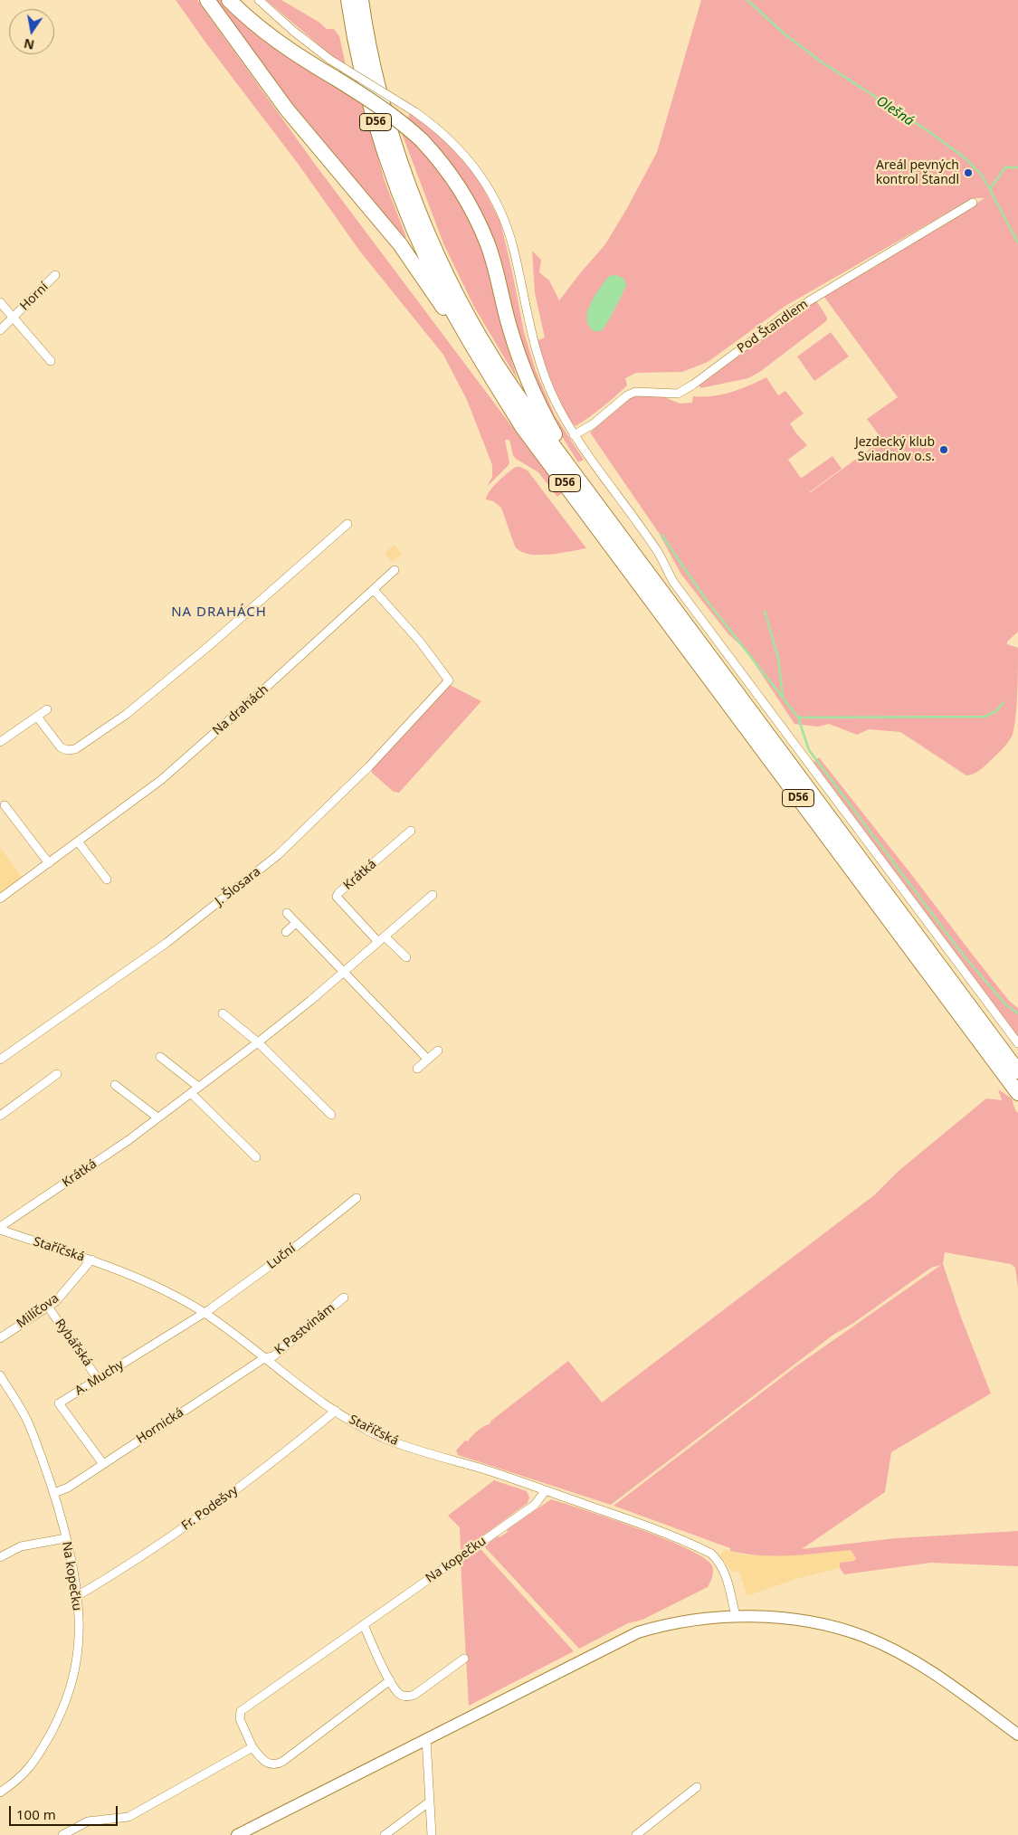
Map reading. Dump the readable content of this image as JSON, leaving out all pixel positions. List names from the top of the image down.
{
  "streets": {
    "highway": ["D56"],
    "street": [
      "Horní",
      "Pod Štandlem",
      "Na drahách",
      "Krátká",
      "J. Šlosara",
      "Staříčská",
      "Luční",
      "Milíčova",
      "K Pastvinám",
      "Rybářská",
      "A. Muchy",
      "Hornická",
      "Fr. Podešvy",
      "Na kopečku"
    ]
  },
  "crossings": [
    ["Na drahách", "J. Šlosara"],
    ["Krátká", "Staříčská"],
    ["Staříčská", "Luční"],
    ["Staříčská", "Milíčova"],
    ["Staříčská", "K Pastvinám"],
    ["Staříčská", "A. Muchy"],
    ["Staříčská", "Hornická"],
    ["Staříčská", "Fr. Podešvy"],
    ["Staříčská", "Na kopečku"],
    ["Luční", "A. Muchy"],
    ["Milíčova", "Rybářská"],
    ["K Pastvinám", "Hornická"],
    ["Rybářská", "A. Muchy"],
    ["A. Muchy", "Hornická"],
    ["Hornická", "Na kopečku"],
    ["Fr. Podešvy", "Na kopečku"]
  ],
  "districts": ["NA DRAHÁCH"],
  "water": ["Olešná"],
  "places": ["Areál pevných kontrol Štandl", "Jezdecký klub Sviadnov o.s."],
  "scale_bar": "100 m",
  "north": "bottom"
}
